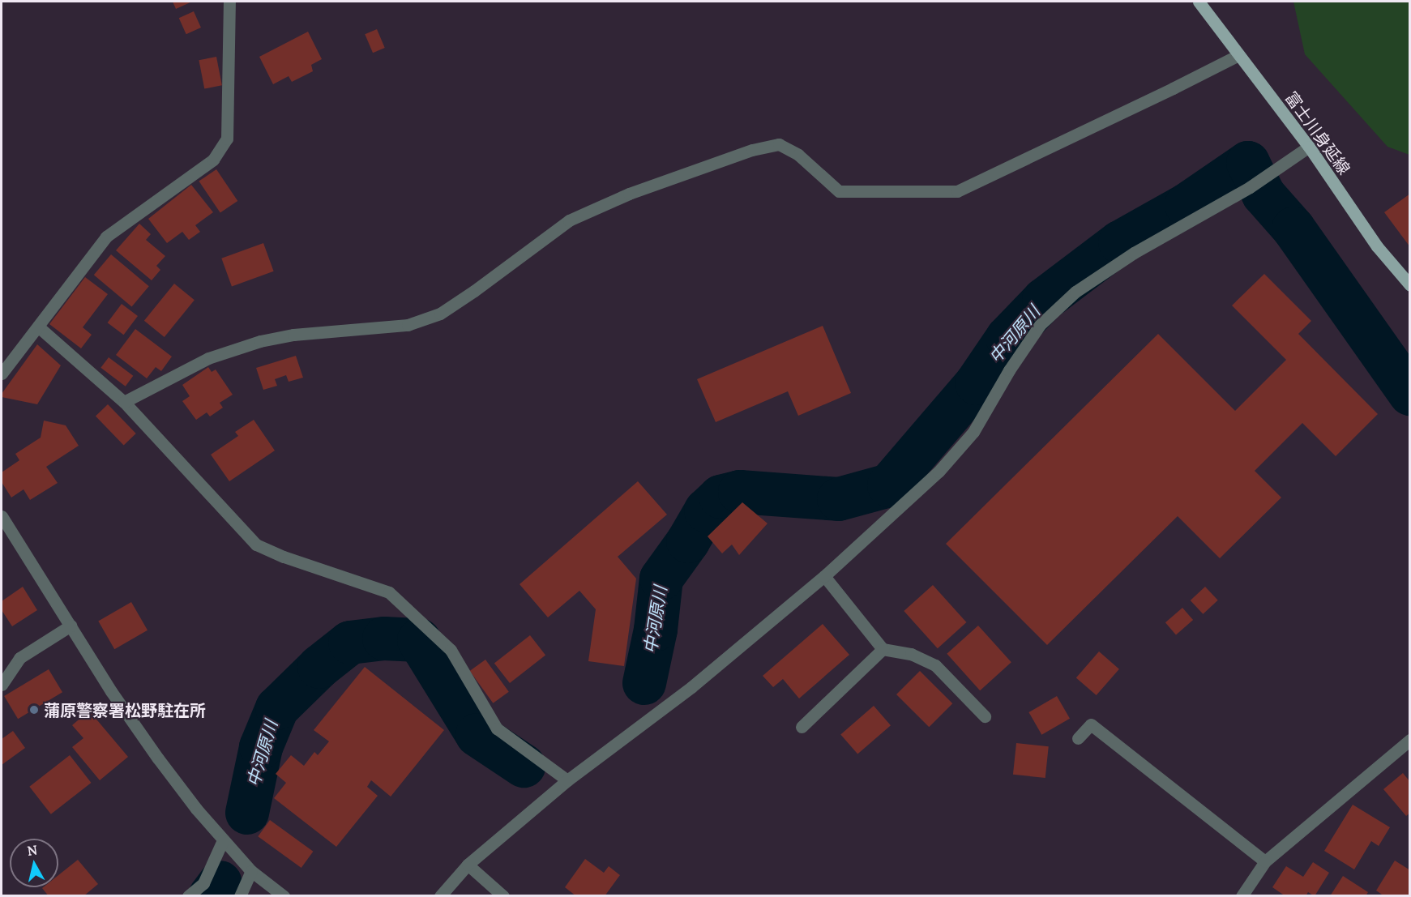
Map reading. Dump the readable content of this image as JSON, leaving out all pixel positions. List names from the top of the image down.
{
  "streets": {
    "main road": ["富士川身延線"]
  },
  "water": ["中河原川"],
  "places": ["蒲原警察署松野駐在所"],
  "north": "top"
}
